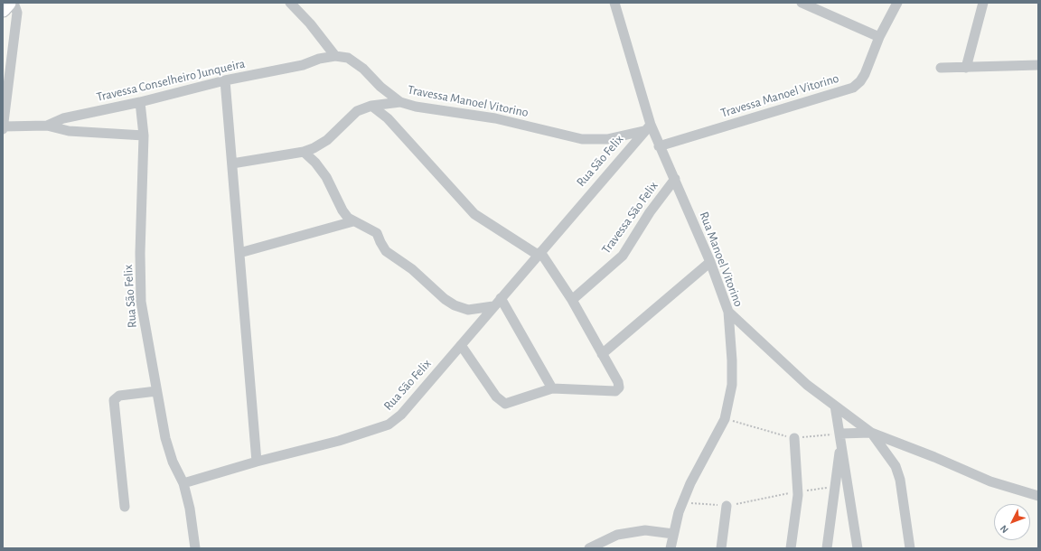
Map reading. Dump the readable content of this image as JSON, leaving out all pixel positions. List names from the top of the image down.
{
  "streets": {
    "street": [
      "Travessa Conselheiro Junqueira",
      "Travessa Manoel Vitorino",
      "Rua São Felix",
      "Travessa São Felix",
      "Rua Manoel Vitorino"
    ]
  },
  "crossings": [
    ["Travessa Conselheiro Junqueira", "Travessa Manoel Vitorino"],
    ["Travessa Conselheiro Junqueira", "Rua São Felix"],
    ["Travessa Manoel Vitorino", "Rua São Felix"],
    ["Travessa Manoel Vitorino", "Rua Manoel Vitorino"],
    ["Rua São Felix", "Rua Manoel Vitorino"],
    ["Travessa São Felix", "Rua Manoel Vitorino"]
  ],
  "north": "bottom left"
}
